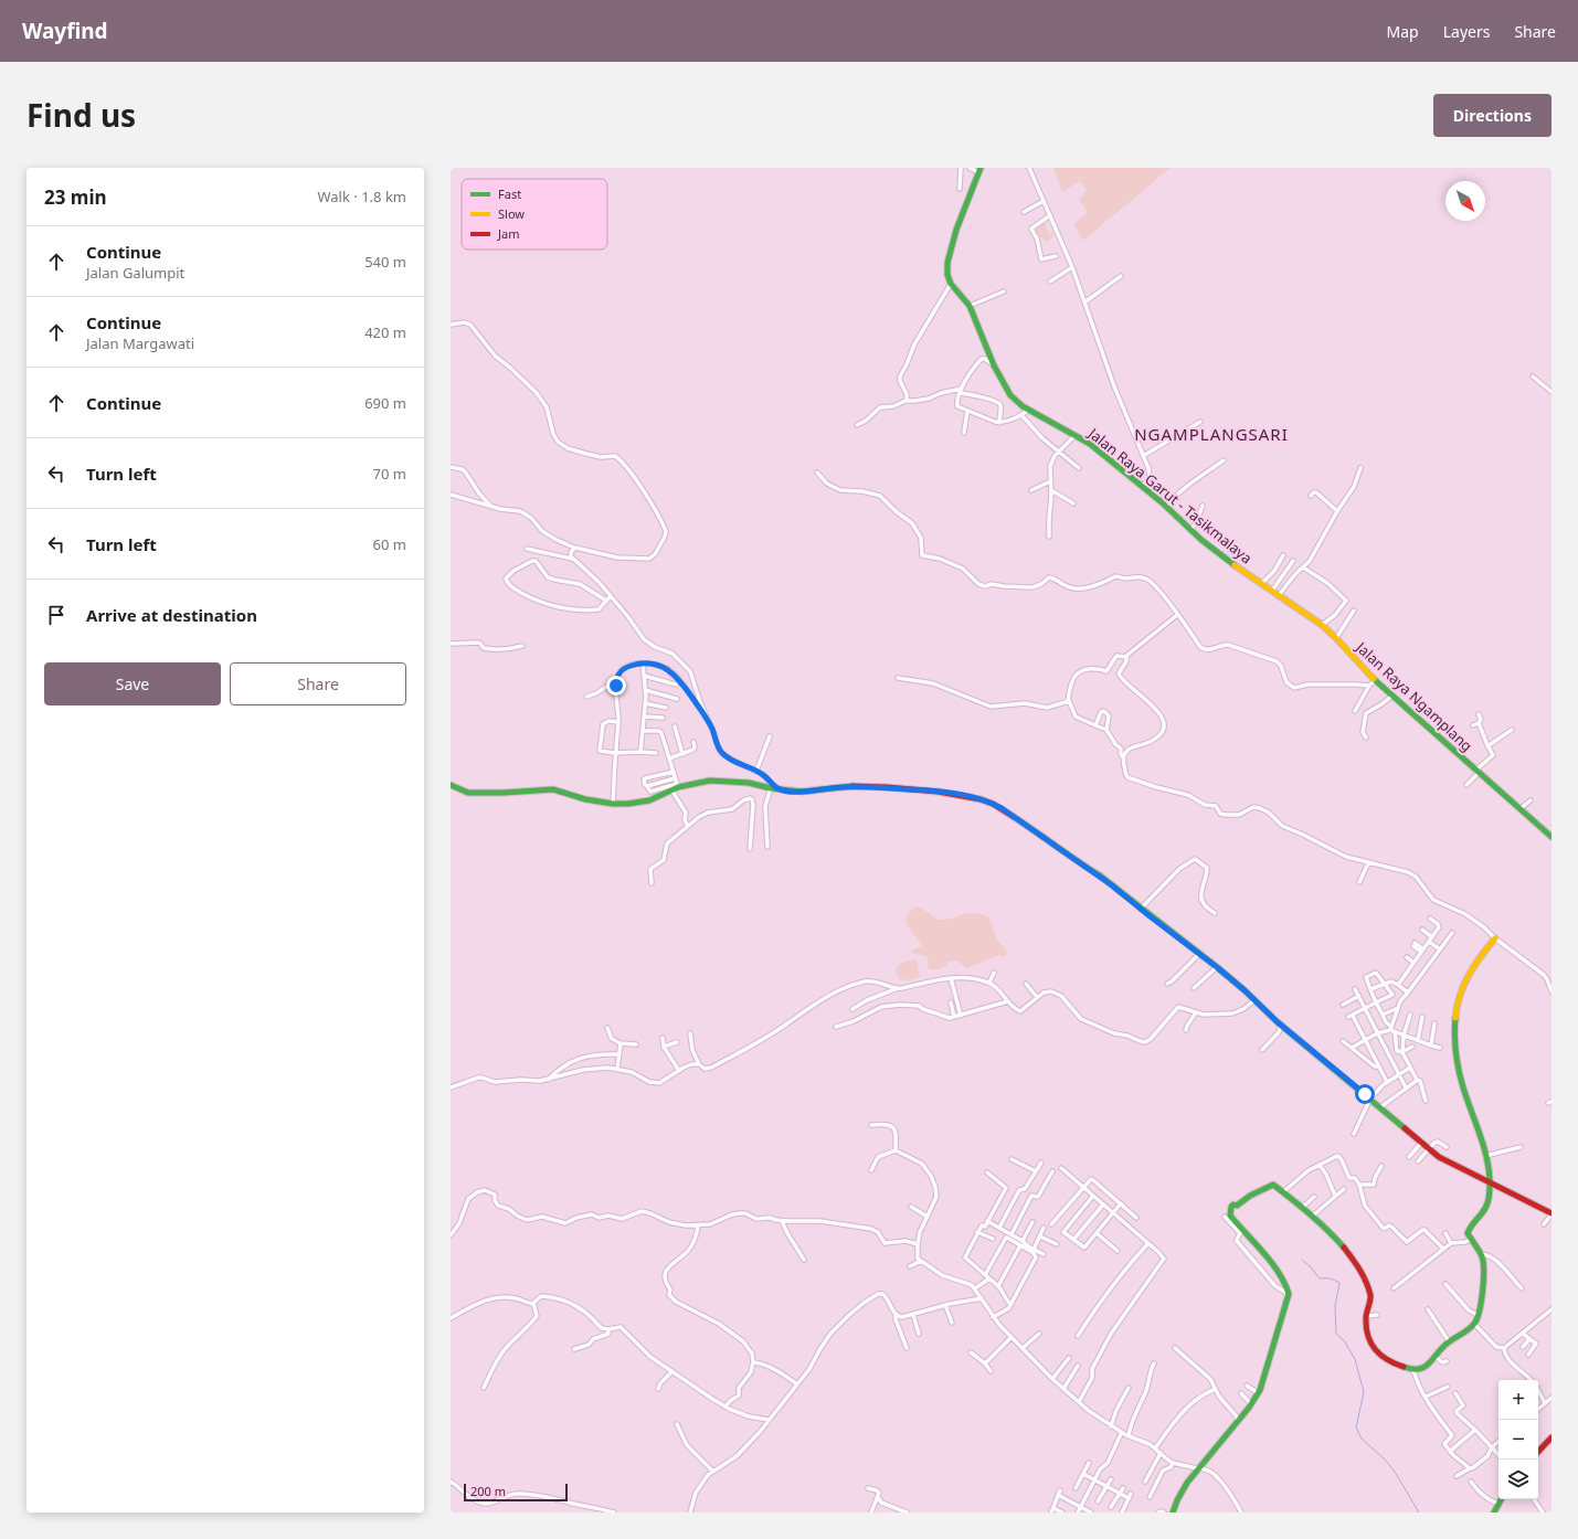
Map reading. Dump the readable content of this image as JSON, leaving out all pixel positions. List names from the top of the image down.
{
  "streets": {
    "street": ["Jalan Raya Garut - Tasikmalaya", "Jalan Raya Ngamplang"]
  },
  "crossings": [
    ["Jalan Raya Garut - Tasikmalaya", "Jalan Raya Ngamplang"]
  ],
  "districts": ["NGAMPLANGSARI"],
  "legend": ["Fast", "Slow", "Jam"],
  "scale_bar": "200 m",
  "north": "bottom right",
  "page": {
    "header": "Wayfind",
    "nav": ["Map", "Layers", "Share"],
    "title": "Find us",
    "buttons": [
      "Directions",
      ["Save", "Share"]
    ],
    "heading": ["23 min", "Walk · 1.8 km"],
    "list": [
      ["Continue", "Jalan Galumpit", "540 m"],
      ["Continue", "Jalan Margawati", "420 m"],
      ["Continue", "690 m"],
      ["Turn left", "70 m"],
      ["Turn left", "60 m"],
      "Arrive at destination"
    ],
    "map_buttons": ["+", "−"],
    "scale": "200 m"
  }
}
